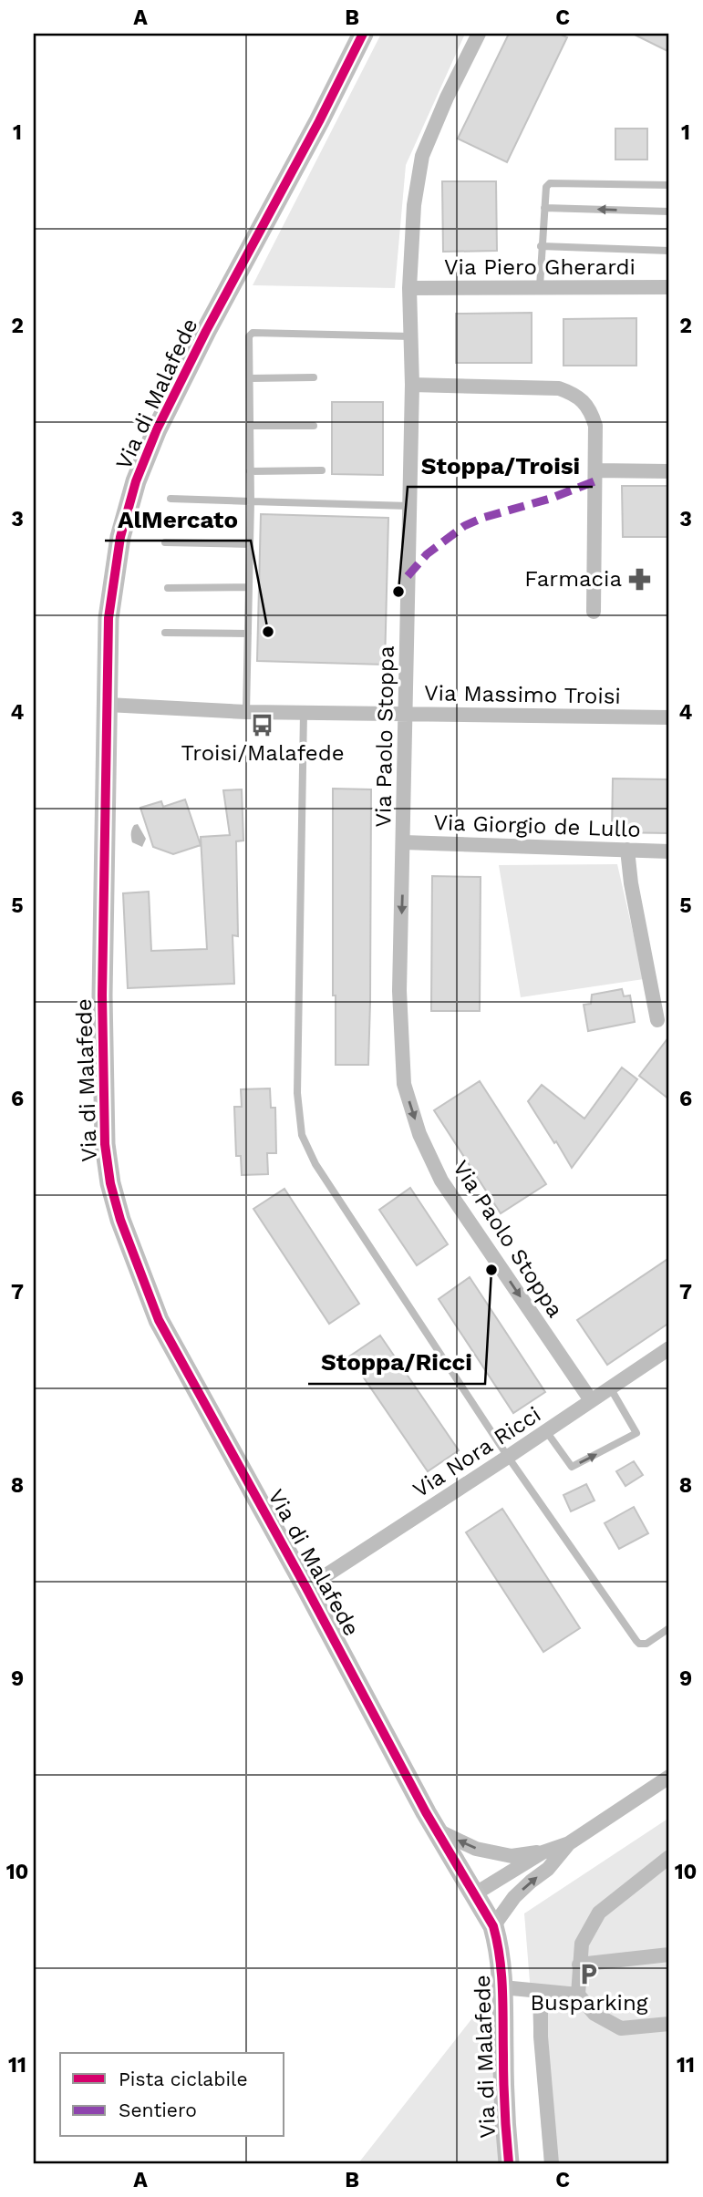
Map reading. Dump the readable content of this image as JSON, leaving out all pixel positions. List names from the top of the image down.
{
  "streets": {
    "street": [
      "Via Piero Gherardi",
      "Via di Malafede",
      "Via Massimo Troisi",
      "Via Paolo Stoppa",
      "Via Giorgio de Lullo",
      "Via Nora Ricci"
    ]
  },
  "crossings": [
    ["Via Piero Gherardi", "Via Paolo Stoppa"],
    ["Via di Malafede", "Via Massimo Troisi"],
    ["Via di Malafede", "Via Nora Ricci"],
    ["Via Massimo Troisi", "Via Paolo Stoppa"],
    ["Via Paolo Stoppa", "Via Giorgio de Lullo"],
    ["Via Paolo Stoppa", "Via Nora Ricci"]
  ],
  "one_way": ["Via Paolo Stoppa"],
  "places": {
    "pharmacy": ["Farmacia"],
    "other": ["Stoppa/Troisi", "AlMercato", "Stoppa/Ricci"],
    "bus stop": ["Troisi/Malafede"],
    "parking": ["Busparking"]
  },
  "legend": ["Pista ciclabile", "Sentiero"],
  "grid": {
    "columns": ["A", "B", "C"],
    "rows": [
      "1",
      "2",
      "3",
      "4",
      "5",
      "6",
      "7",
      "8",
      "9",
      "10",
      "11"
    ]
  }
}
